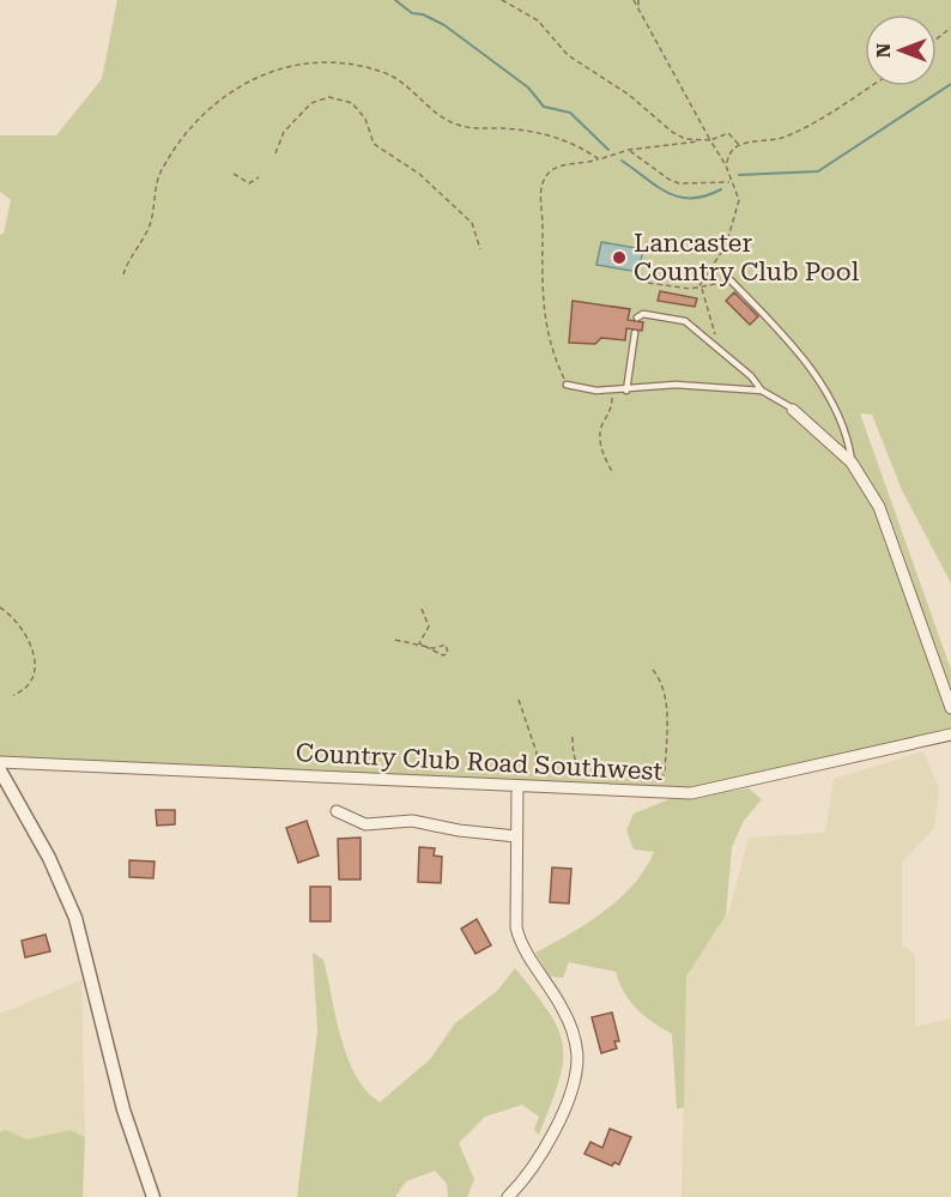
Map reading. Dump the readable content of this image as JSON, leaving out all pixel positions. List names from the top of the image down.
{
  "streets": {
    "street": ["Country Club Road Southwest"]
  },
  "places": ["Lancaster Country Club Pool"],
  "north": "left"
}
